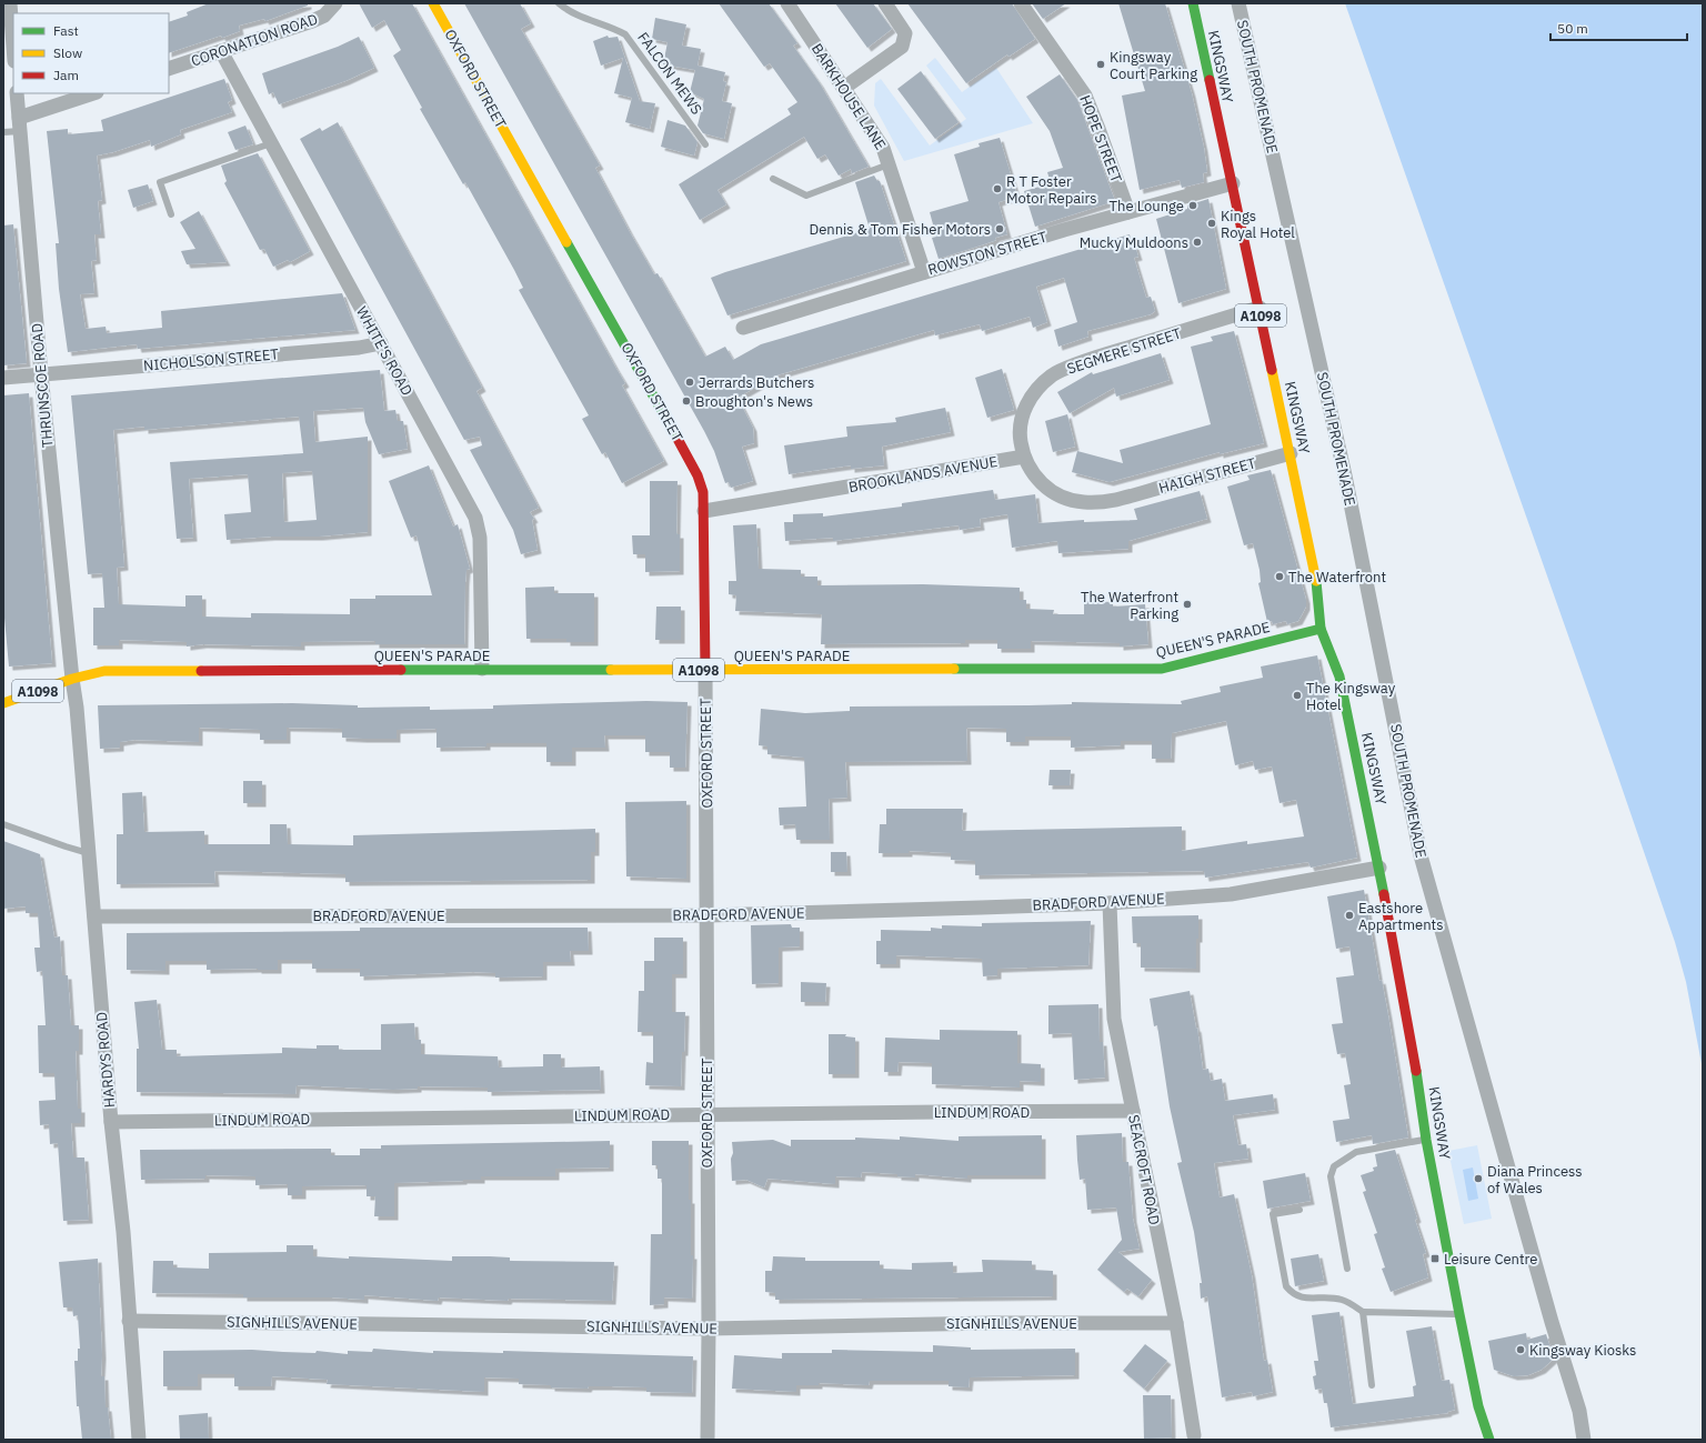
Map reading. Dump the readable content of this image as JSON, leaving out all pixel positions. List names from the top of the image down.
{
  "streets": {
    "main road": [
      "KINGSWAY",
      "OXFORD STREET",
      "A1098",
      "QUEEN'S PARADE"
    ],
    "street": [
      "CORONATION ROAD",
      "SOUTH PROMENADE",
      "BARKHOUSE LANE",
      "HOPE STREET",
      "ROWSTON STREET",
      "WHITE'S ROAD",
      "SEGMERE STREET",
      "NICHOLSON STREET",
      "THRUNSCOE ROAD",
      "BROOKLANDS AVENUE",
      "HAIGH STREET",
      "BRADFORD AVENUE",
      "HARDYS ROAD",
      "LINDUM ROAD",
      "SEACROFT ROAD",
      "SIGNHILLS AVENUE"
    ],
    "lane": ["FALCON MEWS"]
  },
  "crossings": [
    ["CORONATION ROAD", "WHITE'S ROAD"],
    ["KINGSWAY", "ROWSTON STREET"],
    ["KINGSWAY", "SEGMERE STREET"],
    ["KINGSWAY", "HAIGH STREET"],
    ["KINGSWAY", "QUEEN'S PARADE"],
    ["KINGSWAY", "BRADFORD AVENUE"],
    ["OXFORD STREET", "BROOKLANDS AVENUE"],
    ["OXFORD STREET", "QUEEN'S PARADE"],
    ["OXFORD STREET", "BRADFORD AVENUE"],
    ["OXFORD STREET", "LINDUM ROAD"],
    ["OXFORD STREET", "SIGNHILLS AVENUE"],
    ["BARKHOUSE LANE", "ROWSTON STREET"],
    ["HOPE STREET", "ROWSTON STREET"],
    ["A1098", "THRUNSCOE ROAD"],
    ["A1098", "QUEEN'S PARADE"],
    ["A1098", "HARDYS ROAD"],
    ["WHITE'S ROAD", "NICHOLSON STREET"],
    ["WHITE'S ROAD", "QUEEN'S PARADE"],
    ["SEGMERE STREET", "BROOKLANDS AVENUE"],
    ["SEGMERE STREET", "HAIGH STREET"],
    ["NICHOLSON STREET", "THRUNSCOE ROAD"],
    ["THRUNSCOE ROAD", "QUEEN'S PARADE"],
    ["THRUNSCOE ROAD", "HARDYS ROAD"],
    ["BROOKLANDS AVENUE", "HAIGH STREET"],
    ["QUEEN'S PARADE", "HARDYS ROAD"],
    ["BRADFORD AVENUE", "HARDYS ROAD"],
    ["BRADFORD AVENUE", "SEACROFT ROAD"],
    ["HARDYS ROAD", "LINDUM ROAD"],
    ["HARDYS ROAD", "SIGNHILLS AVENUE"],
    ["LINDUM ROAD", "SEACROFT ROAD"],
    ["SEACROFT ROAD", "SIGNHILLS AVENUE"]
  ],
  "places": {
    "other": [
      "Kingsway Court Parking",
      "R T Foster Motor Repairs",
      "The Lounge",
      "Kings Royal Hotel",
      "Dennis & Tom Fisher Motors",
      "Mucky Muldoons",
      "Jerrards Butchers",
      "Broughton's News",
      "The Waterfront",
      "The Waterfront Parking",
      "The Kingsway Hotel",
      "Eastshore Appartments",
      "Diana Princess of Wales",
      "Kingsway Kiosks"
    ],
    "transit": ["Leisure Centre"]
  },
  "legend": ["Fast", "Slow", "Jam"],
  "scale_bar": "50 m"
}
